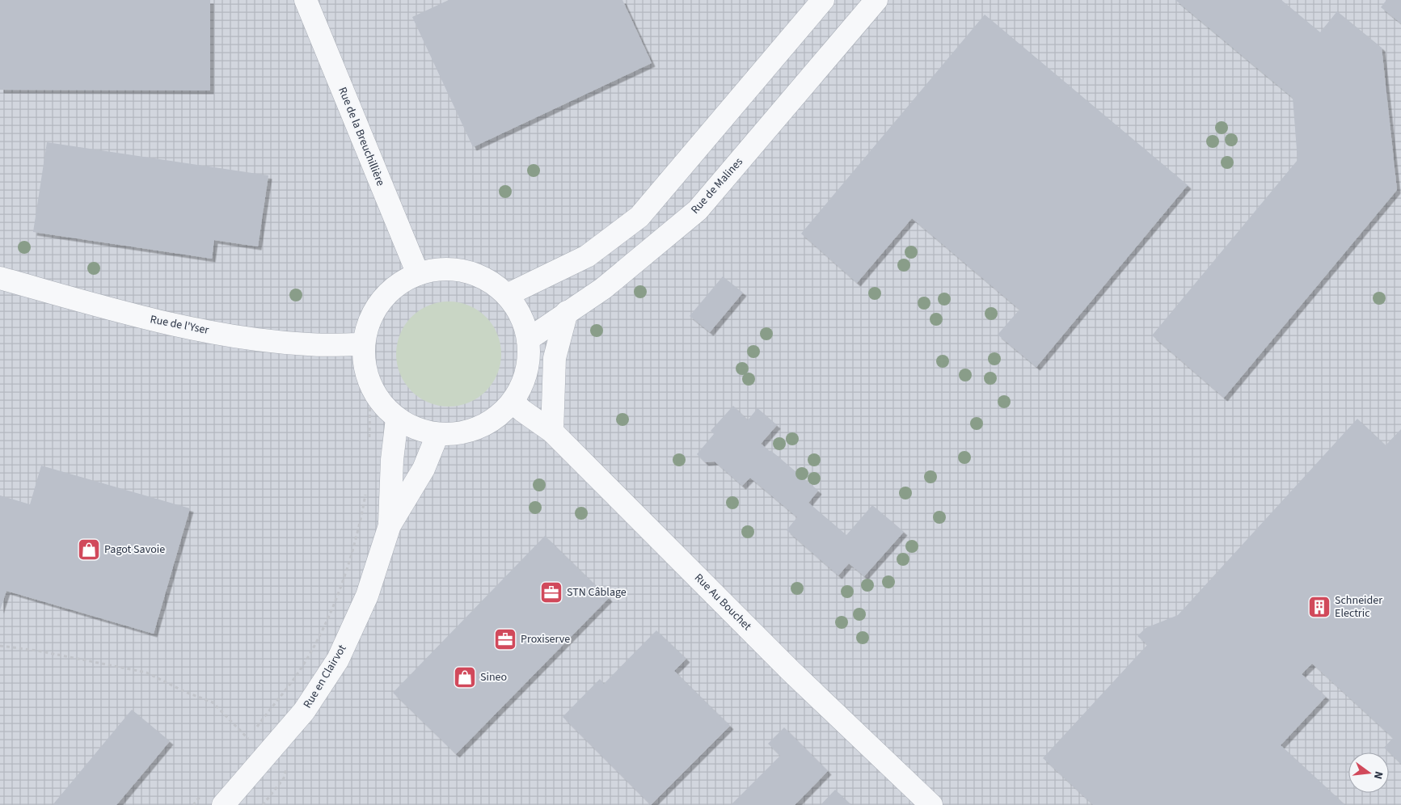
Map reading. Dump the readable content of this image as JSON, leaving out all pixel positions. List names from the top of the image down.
{
  "streets": {
    "street": [
      "Rue de la Breuchillière",
      "Rue de Malines",
      "Rue de l'Yser",
      "Rue Au Bouchet",
      "Rue en Clairvot"
    ]
  },
  "places": {
    "shop": ["Pagot Savoie", "Sineo"],
    "office": ["STN Câblage", "Proxiserve"],
    "building": ["Schneider Electric"]
  },
  "north": "right"
}
